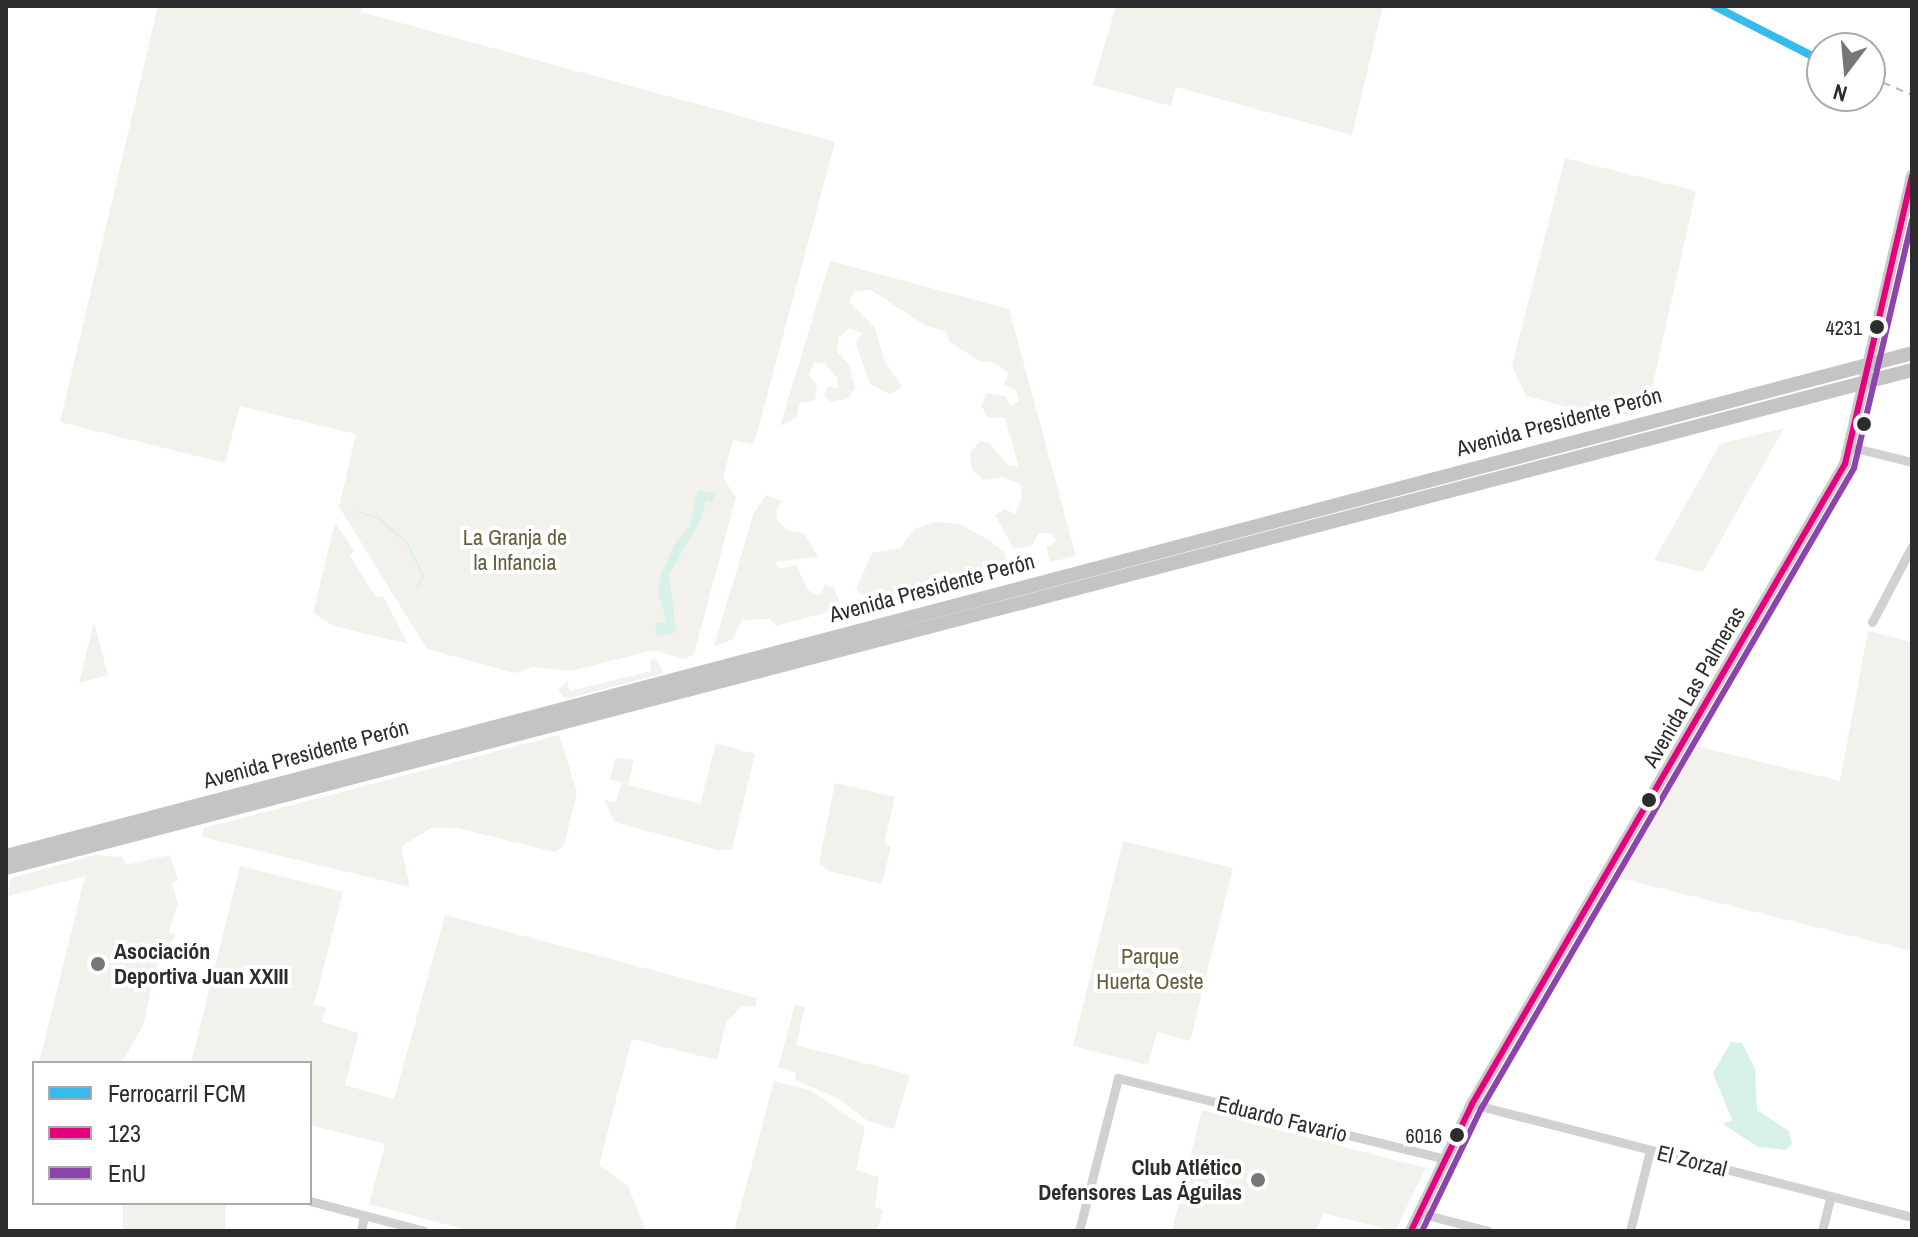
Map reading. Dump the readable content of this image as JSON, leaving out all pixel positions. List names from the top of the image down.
{
  "streets": {
    "main road": ["Avenida Presidente Perón", "Avenida Las Palmeras"],
    "street": ["Eduardo Favario", "El Zorzal"]
  },
  "crossings": [
    ["Avenida Presidente Perón", "Avenida Las Palmeras"],
    ["Avenida Las Palmeras", "Eduardo Favario"],
    ["Avenida Las Palmeras", "El Zorzal"]
  ],
  "parks": ["La Granja de la Infancia", "Parque Huerta Oeste"],
  "places": [
    "4231",
    "Asociación Deportiva Juan XXIII",
    "6016",
    "Club Atlético Defensores Las Águilas"
  ],
  "lines": ["rail line FCM", "transit line 123", "transit line EnU"],
  "legend": ["Ferrocarril FCM", "123", "EnU"],
  "north": "bottom"
}
